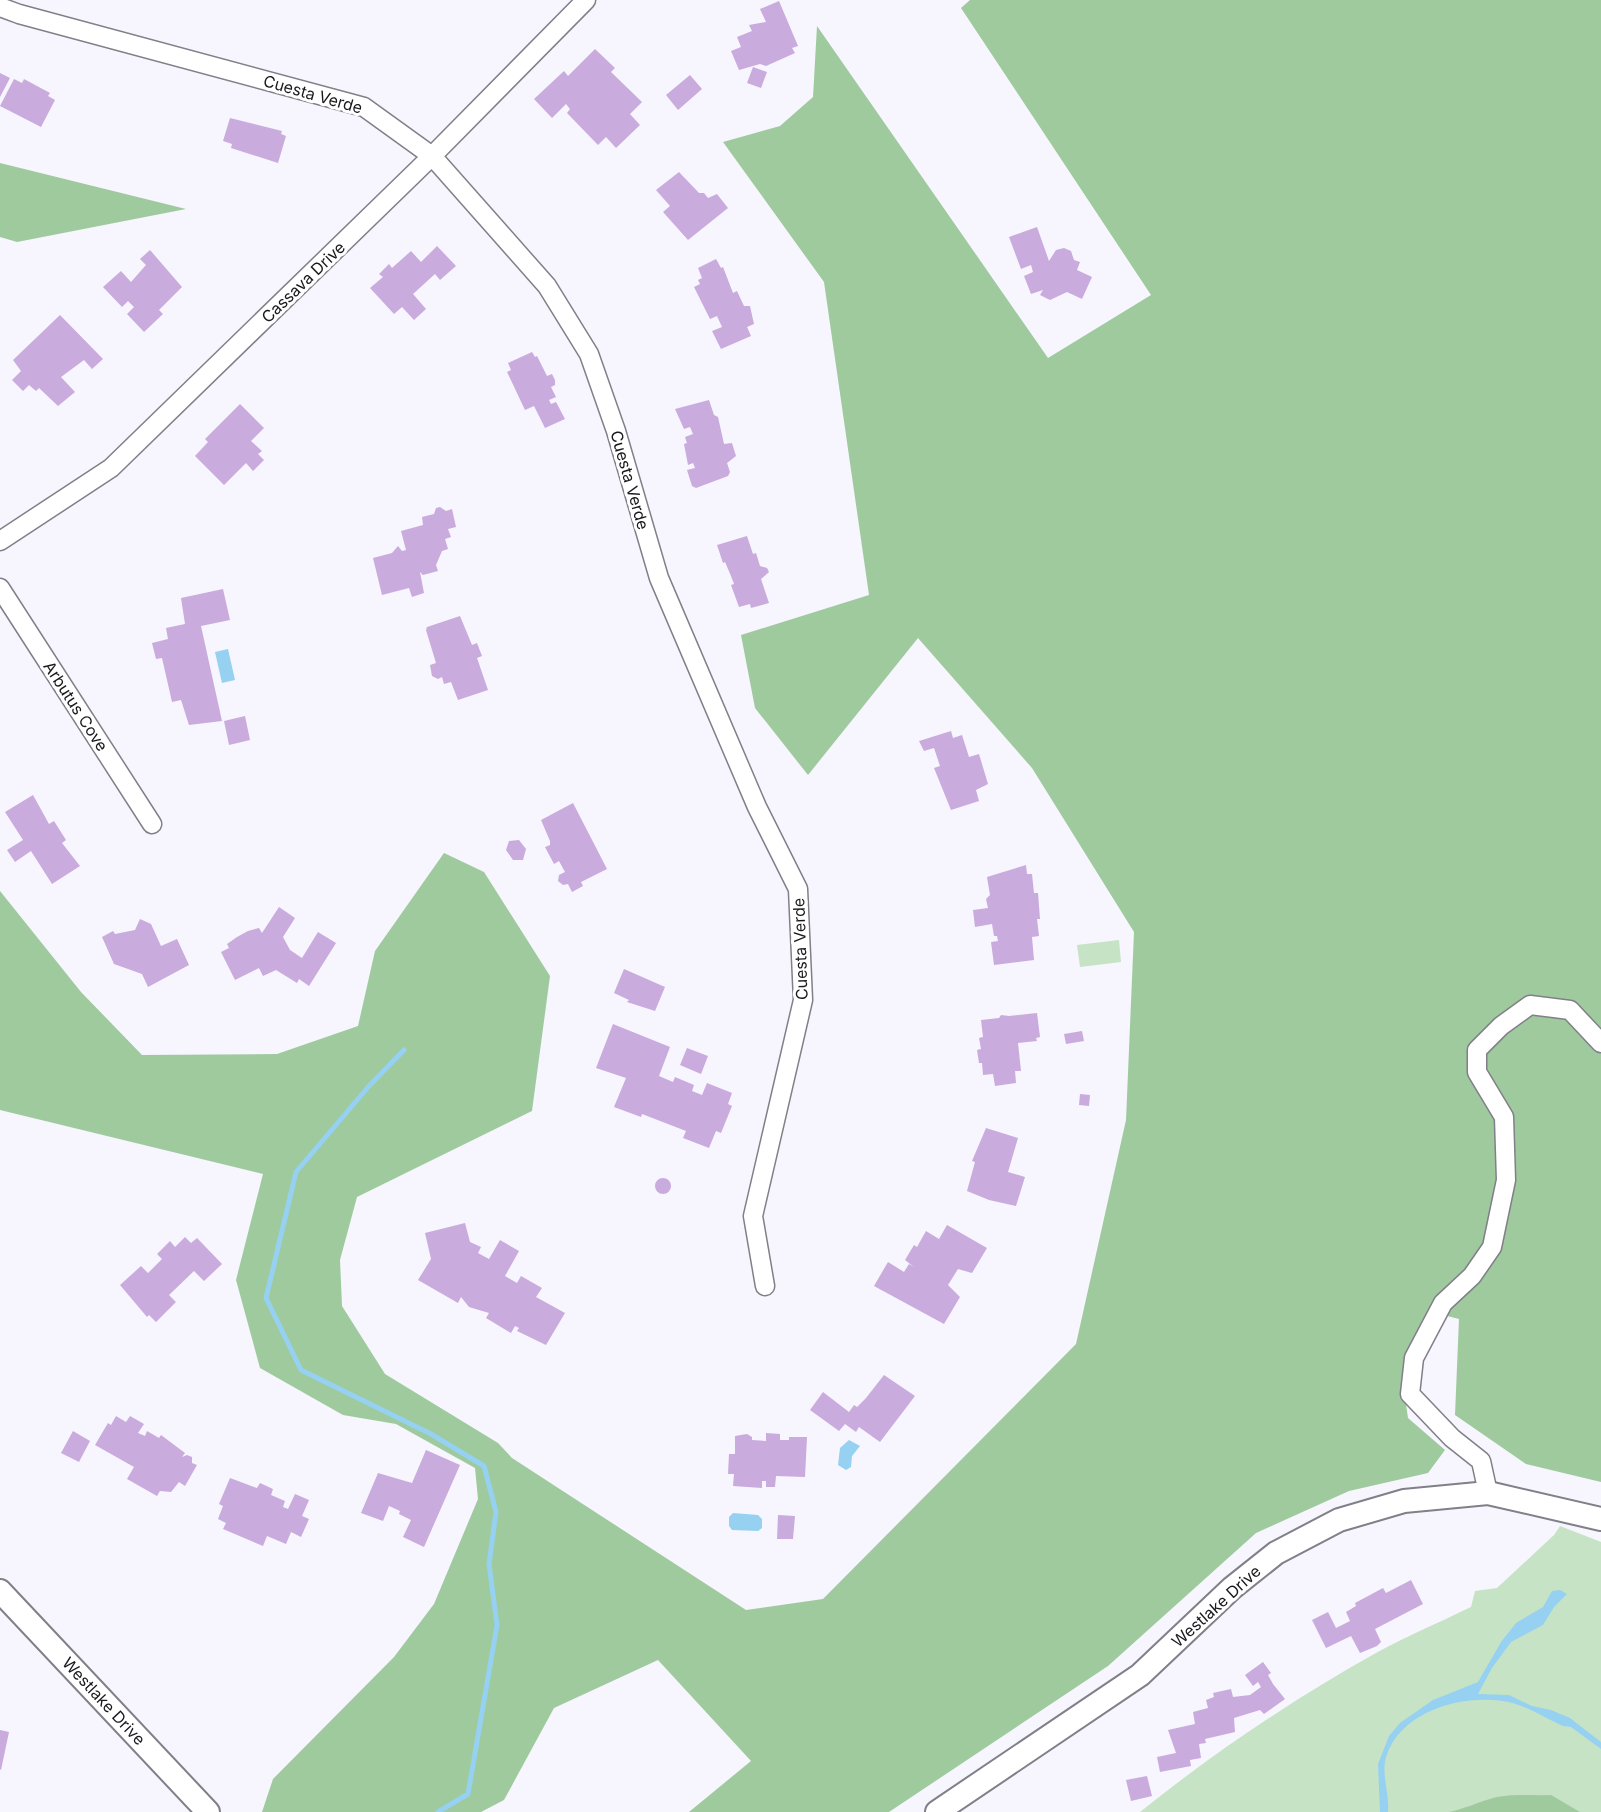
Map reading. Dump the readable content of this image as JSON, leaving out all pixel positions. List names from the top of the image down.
{
  "streets": {
    "street": [
      "Cuesta Verde",
      "Cassava Drive",
      "Arbutus Cove",
      "Westlake Drive"
    ]
  },
  "crossings": [
    ["Cuesta Verde", "Cassava Drive"]
  ]
}
